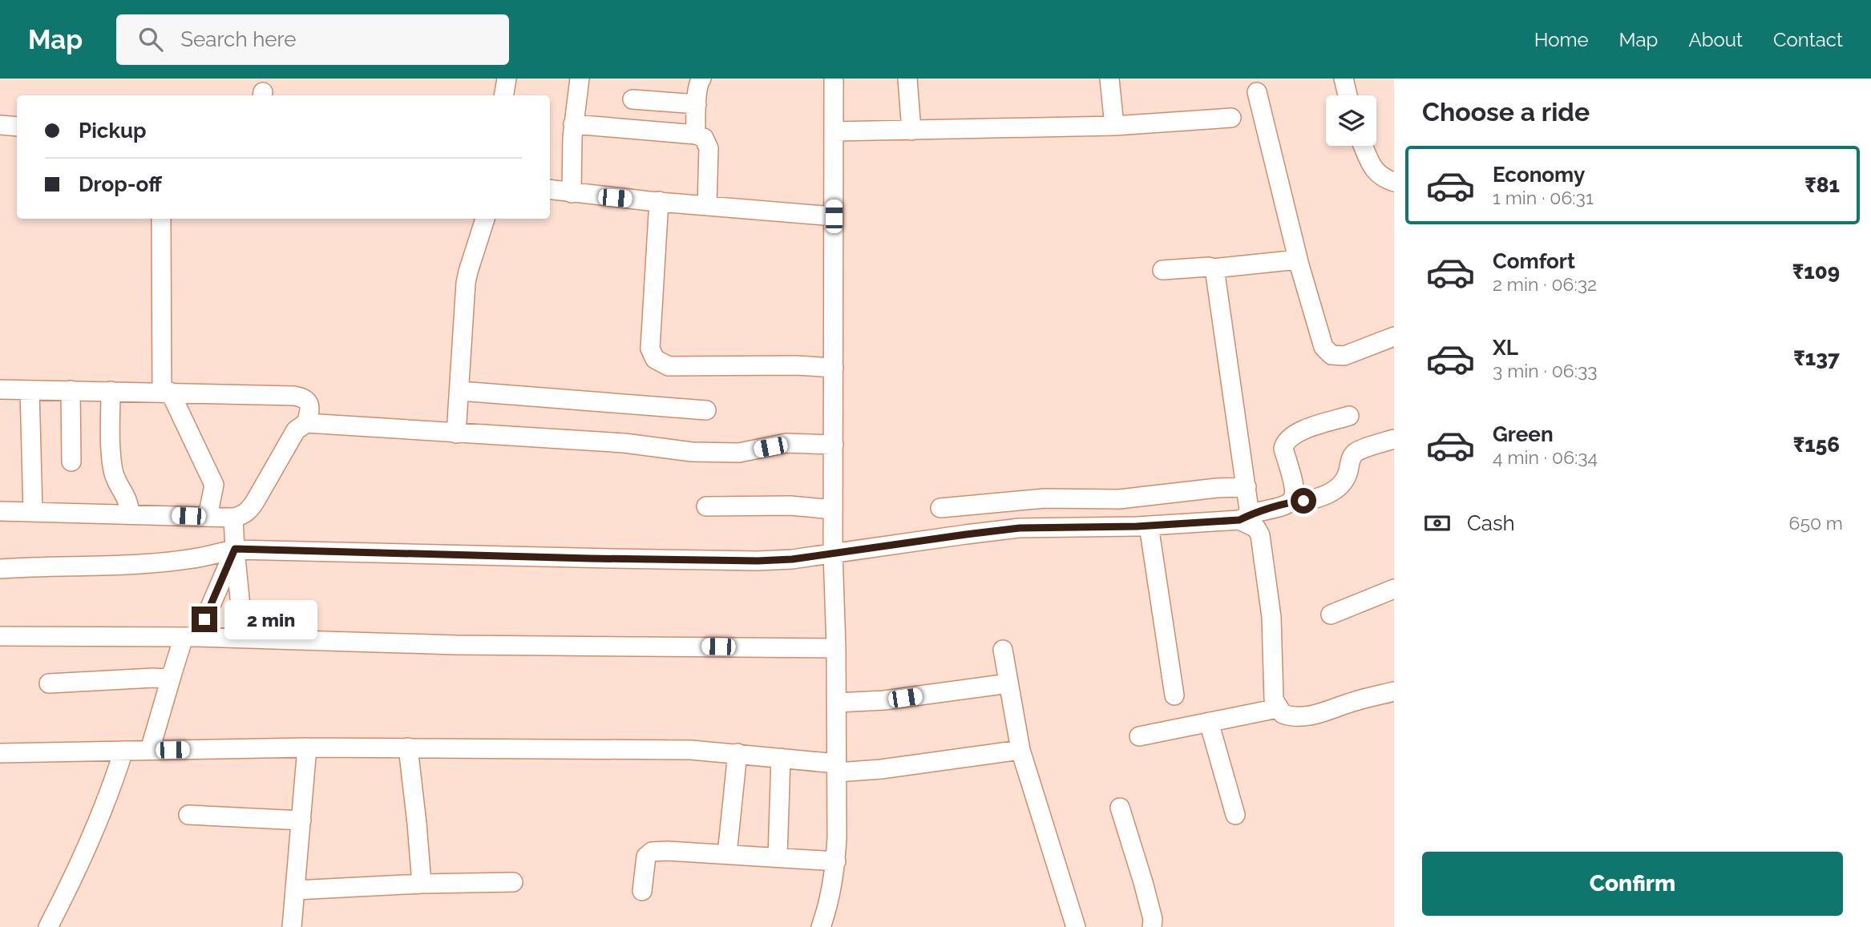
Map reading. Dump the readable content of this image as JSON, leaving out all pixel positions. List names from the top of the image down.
{
  "page": {
    "header": "Map",
    "search": "Search here",
    "nav": [
      "Home",
      "Map",
      "About",
      "Contact"
    ],
    "heading": "Choose a ride",
    "banner": ["Pickup", "Drop-off"],
    "list": [
      {
        "name": "Economy",
        "note": "1 min · 06:31",
        "value": "₹81"
      },
      {
        "name": "Comfort",
        "note": "2 min · 06:32",
        "value": "₹109"
      },
      {
        "name": "XL",
        "note": "3 min · 06:33",
        "value": "₹137"
      },
      {
        "name": "Green",
        "note": "4 min · 06:34",
        "value": "₹156"
      }
    ],
    "pay": ["Cash", "650 m"],
    "bubble": "2 min",
    "buttons": "Confirm"
  }
}
